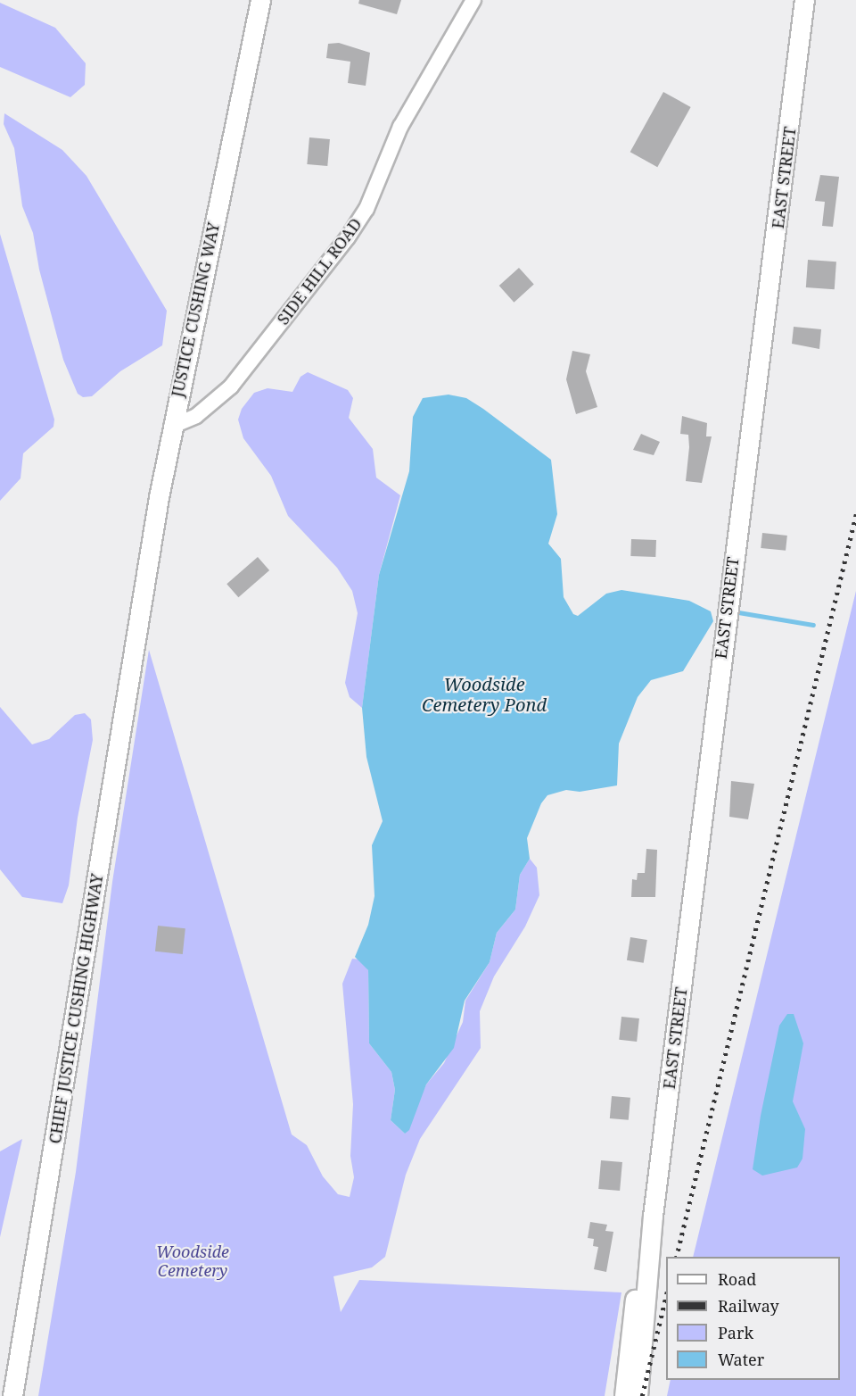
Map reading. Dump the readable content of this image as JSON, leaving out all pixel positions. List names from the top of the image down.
{
  "streets": {
    "main road": ["EAST STREET", "JUSTICE CUSHING WAY", "CHIEF JUSTICE CUSHING HIGHWAY"],
    "street": ["SIDE HILL ROAD"]
  },
  "crossings": [
    ["SIDE HILL ROAD", "JUSTICE CUSHING WAY"],
    ["JUSTICE CUSHING WAY", "CHIEF JUSTICE CUSHING HIGHWAY"]
  ],
  "water": ["Woodside Cemetery Pond"],
  "parks": ["Woodside Cemetery"],
  "legend": [
    "Road",
    "Railway",
    "Park",
    "Water"
  ]
}
